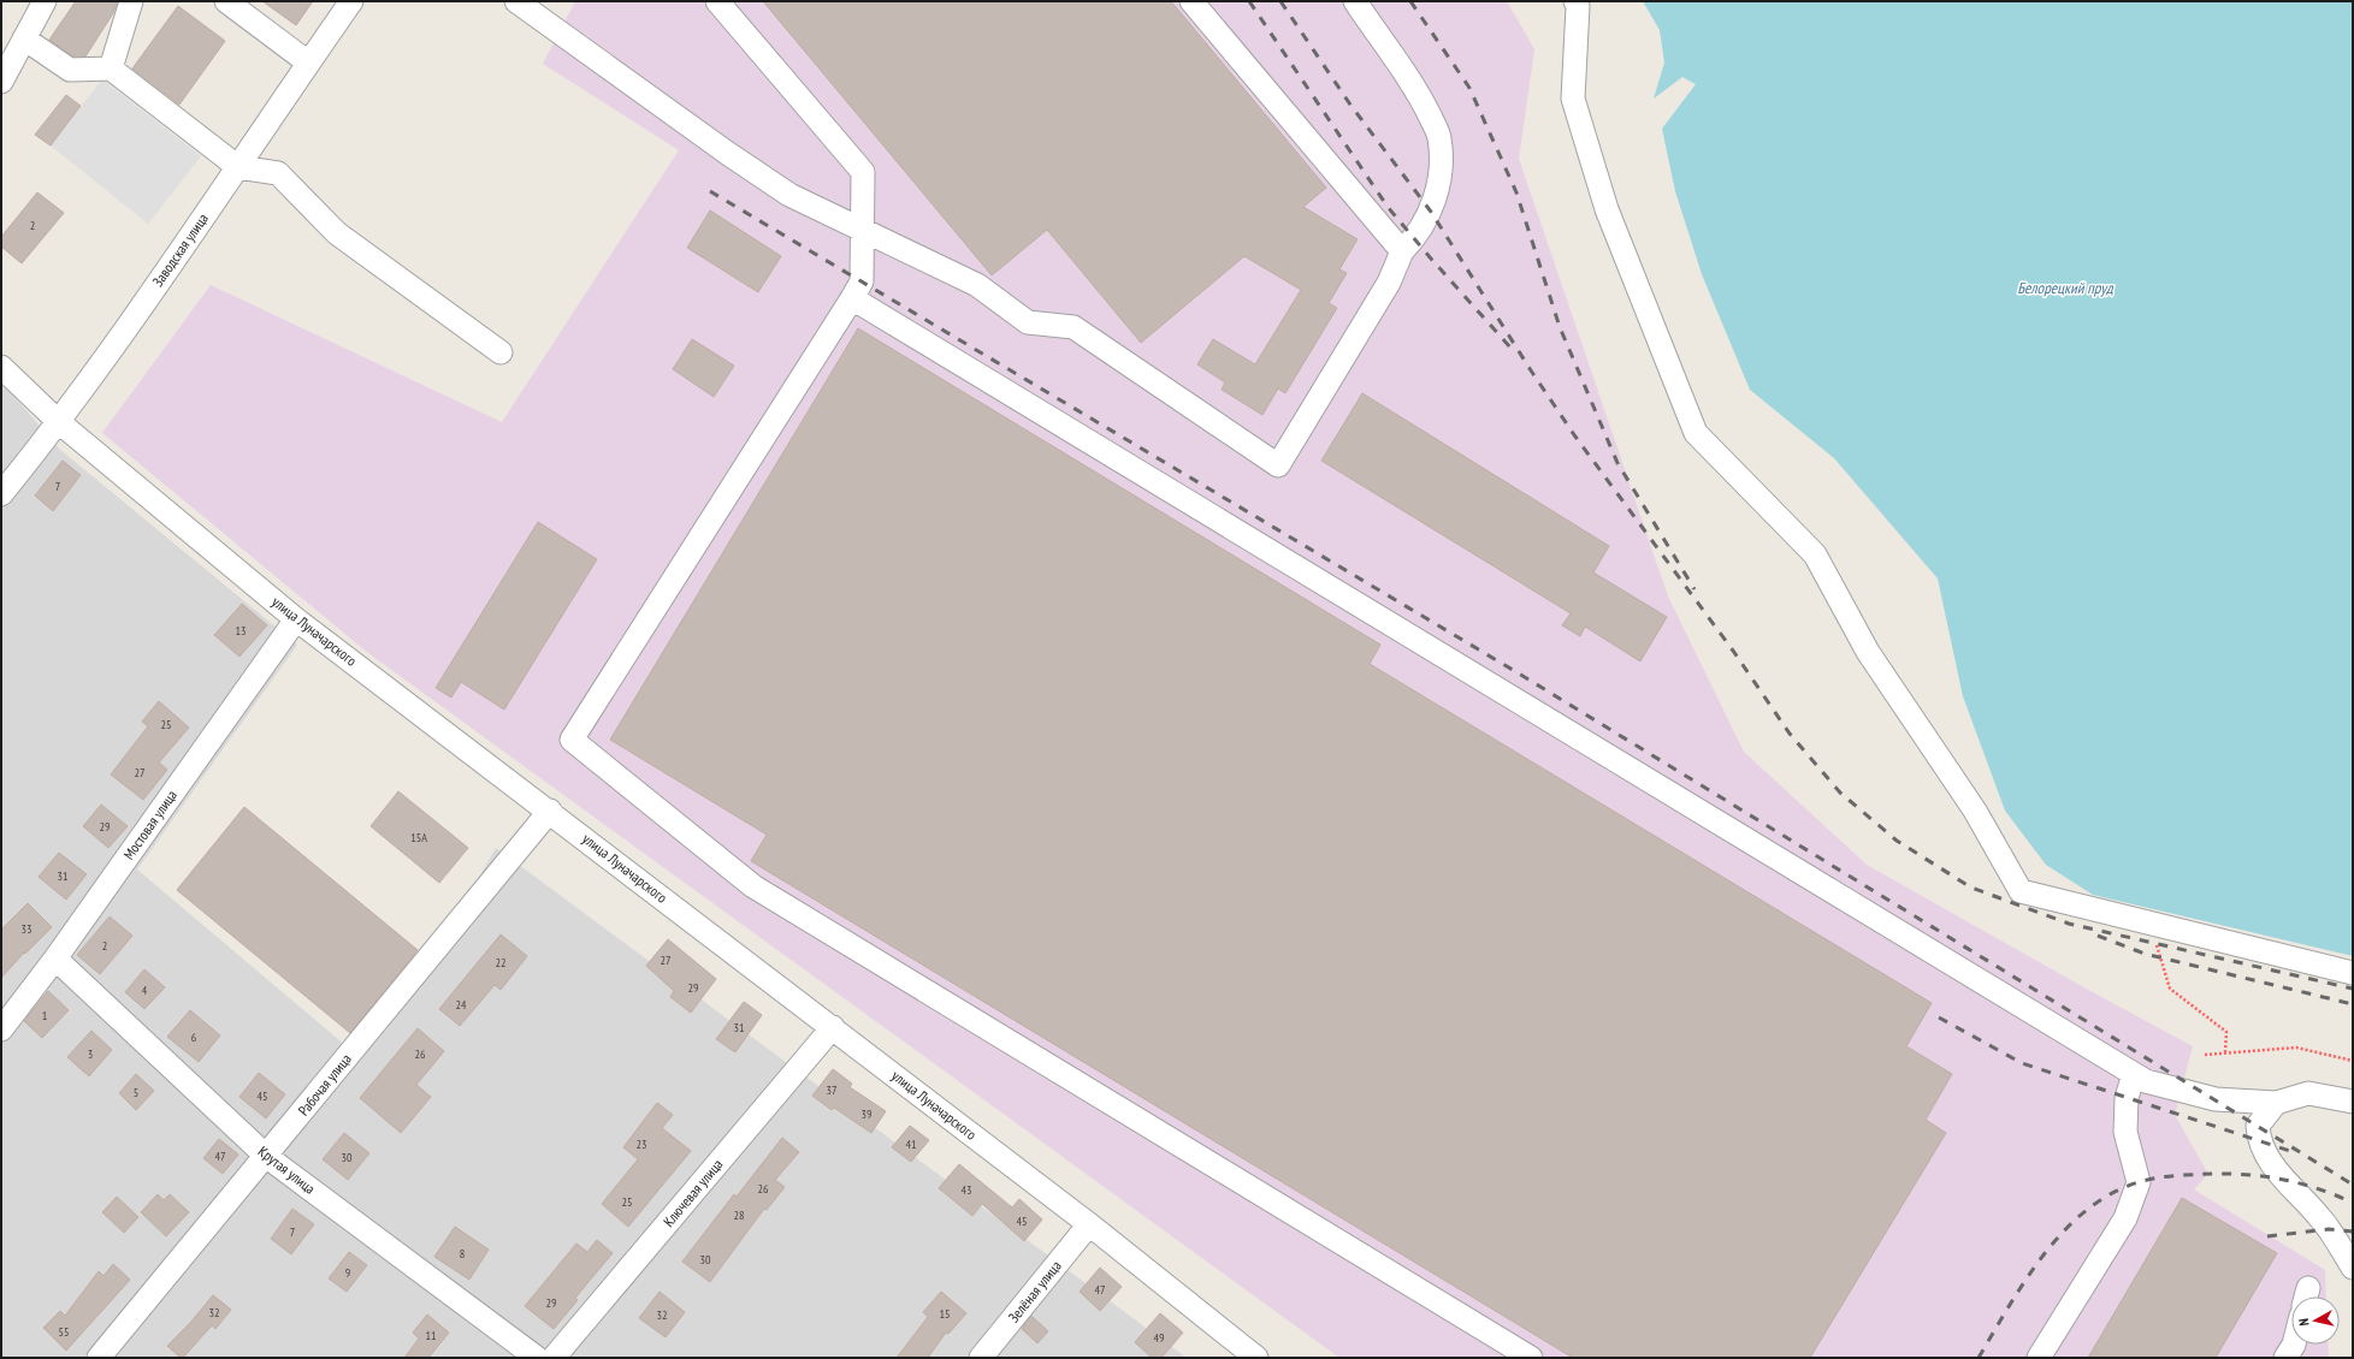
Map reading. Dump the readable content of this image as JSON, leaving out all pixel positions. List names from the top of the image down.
{
  "streets": {
    "street": [
      "Заводская улица",
      "улица Луначарского",
      "Мостовая улица",
      "Рабочая улица",
      "Крутая улица",
      "Ключевая улица",
      "Зелёная улица"
    ]
  },
  "crossings": [
    ["Заводская улица", "улица Луначарского"],
    ["улица Луначарского", "Мостовая улица"],
    ["улица Луначарского", "Рабочая улица"],
    ["улица Луначарского", "Ключевая улица"],
    ["улица Луначарского", "Зелёная улица"],
    ["Мостовая улица", "Крутая улица"],
    ["Рабочая улица", "Крутая улица"]
  ],
  "water": ["Белорецкий пруд"],
  "house_numbers": [
    "2",
    "7",
    "13",
    "25",
    "27",
    "29",
    "15А",
    "31",
    "33",
    "2",
    "27",
    "22",
    "29",
    "4",
    "24",
    "1",
    "31",
    "6",
    "3",
    "26",
    "37",
    "5",
    "45",
    "39",
    "23",
    "41",
    "47",
    "30",
    "26",
    "43",
    "25",
    "28",
    "45",
    "7",
    "8",
    "30",
    "9",
    "47",
    "29",
    "32",
    "15",
    "32",
    "55",
    "11",
    "49"
  ],
  "north": "left"
}
